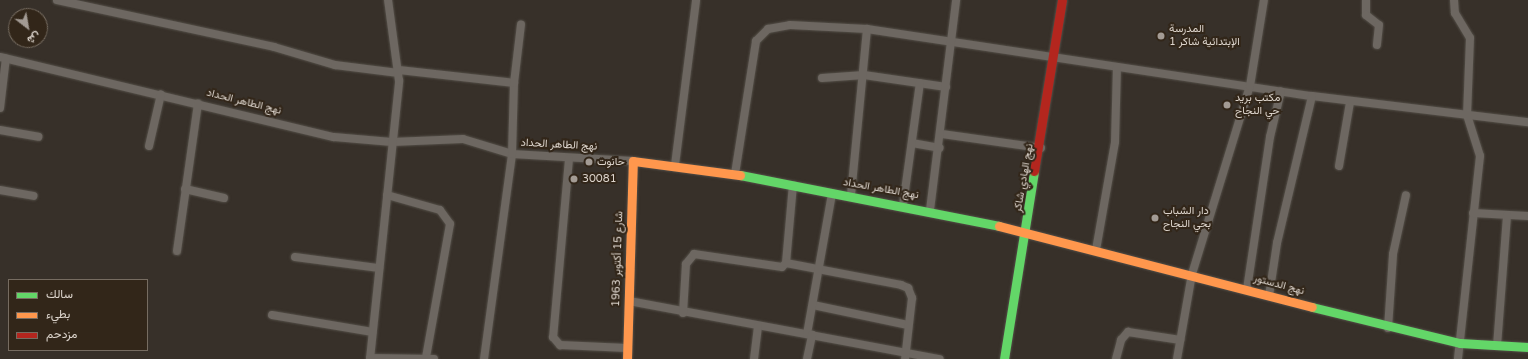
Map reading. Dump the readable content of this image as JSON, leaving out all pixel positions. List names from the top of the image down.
{
  "streets": {
    "street": [
      "نهج الطاهر الحداد",
      "نهج الهادي شاكر",
      "شارع 15 أكتوبر 1963",
      "نهج الدستور"
    ]
  },
  "crossings": [
    ["نهج الطاهر الحداد", "نهج الهادي شاكر"],
    ["نهج الطاهر الحداد", "شارع 15 أكتوبر 1963"],
    ["نهج الطاهر الحداد", "نهج الدستور"],
    ["نهج الهادي شاكر", "نهج الدستور"]
  ],
  "places": [
    "المدرسة الإبتدائية شاكر 1",
    "مكتب بريد حي النجاح",
    "حانوت",
    "30081",
    "دار الشباب بحي النجاح"
  ],
  "legend": ["سالك", "بطيء", "مزدحم"],
  "north": "bottom right"
}
